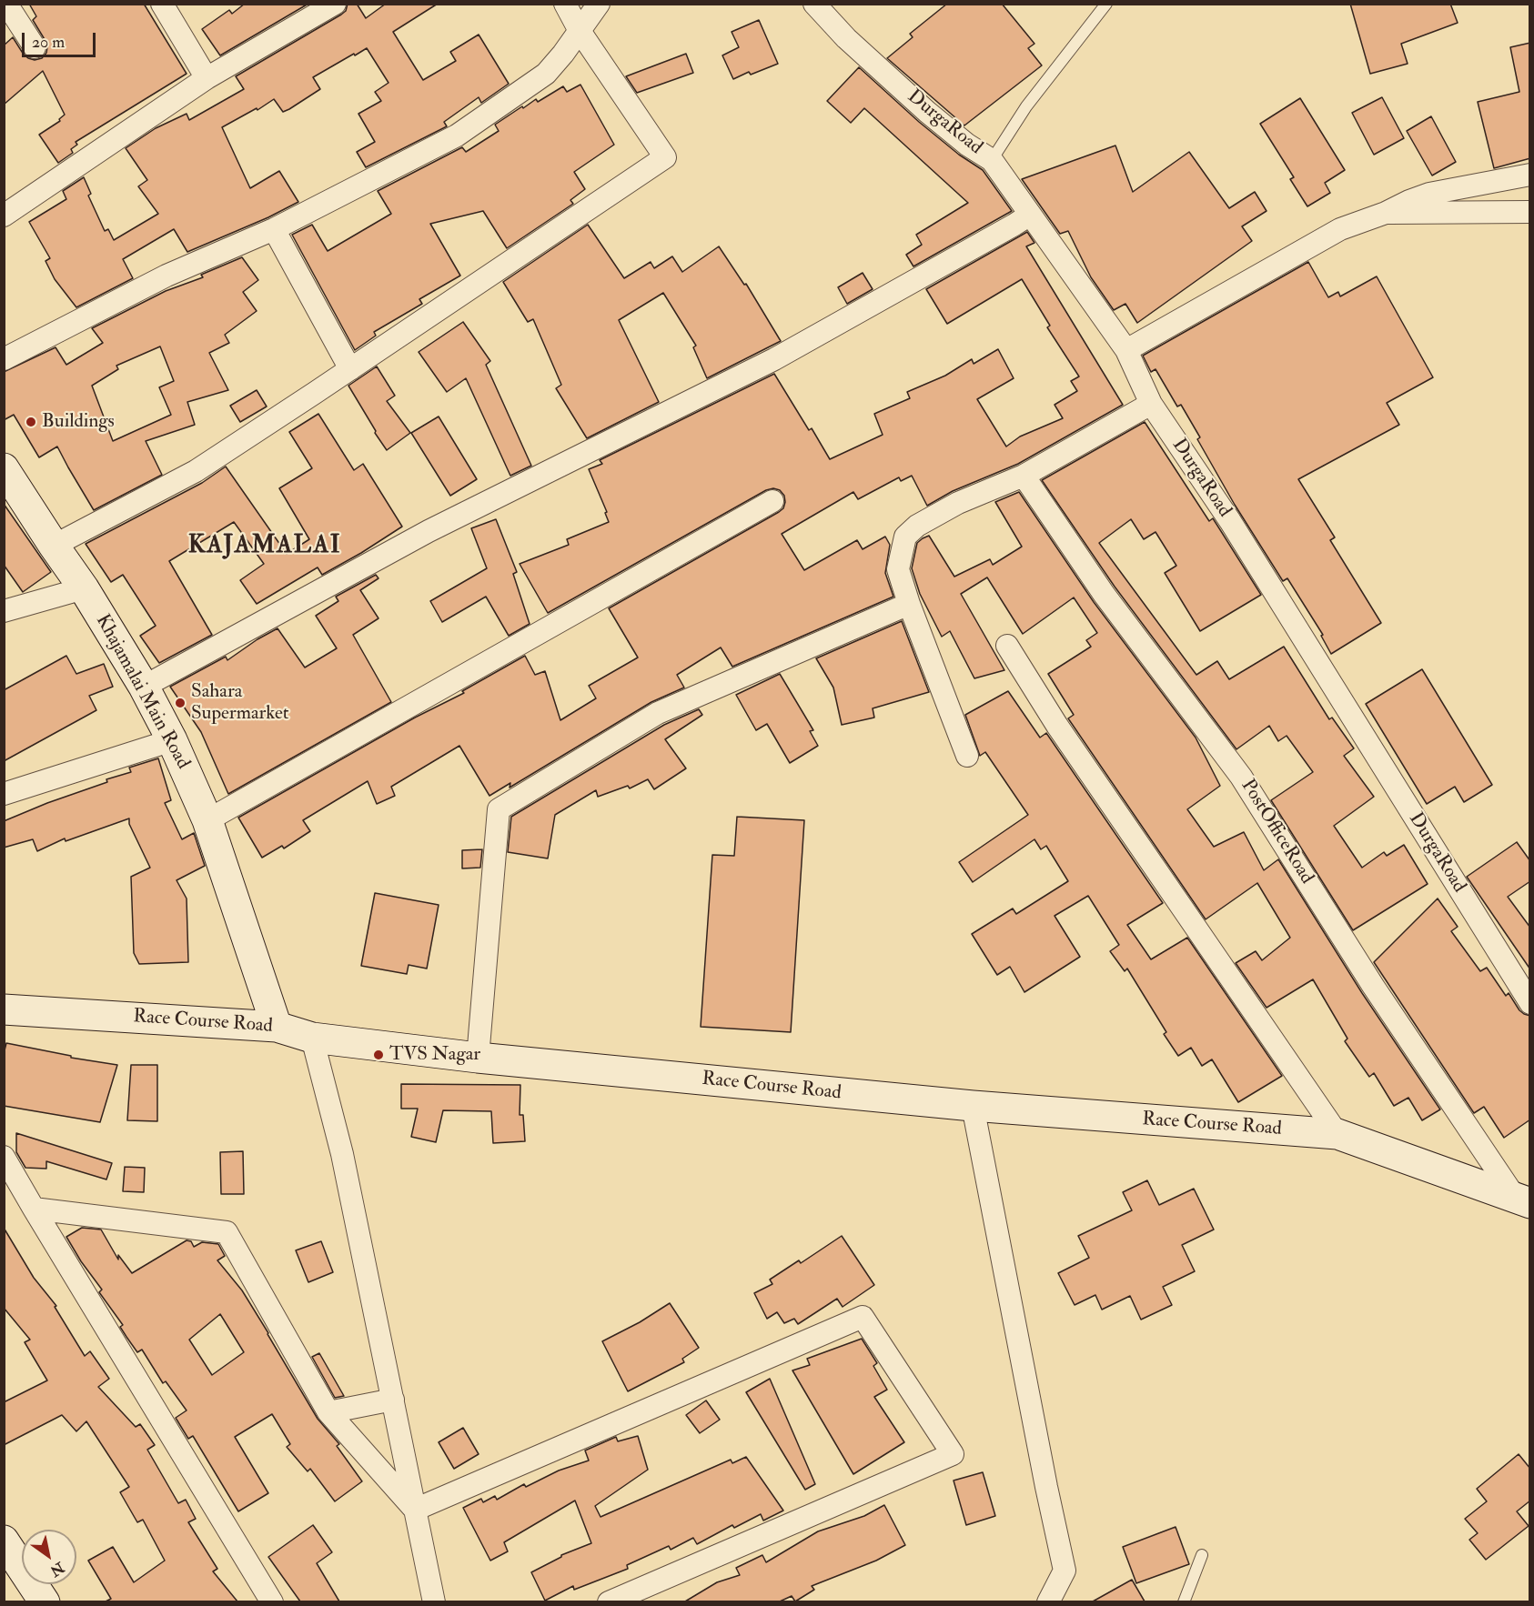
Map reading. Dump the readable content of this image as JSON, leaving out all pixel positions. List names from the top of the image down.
{
  "streets": {
    "main road": ["Khajamalai Main Road", "Race Course Road"],
    "street": ["DurgaRoad", "PostOfficeRoad"]
  },
  "crossings": [
    ["Khajamalai Main Road", "Race Course Road"],
    ["PostOfficeRoad", "Race Course Road"]
  ],
  "districts": ["KAJAMALAI"],
  "places": ["Buildings", "Sahara Supermarket", "TVS Nagar"],
  "scale_bar": "20 m",
  "north": "bottom right"
}
